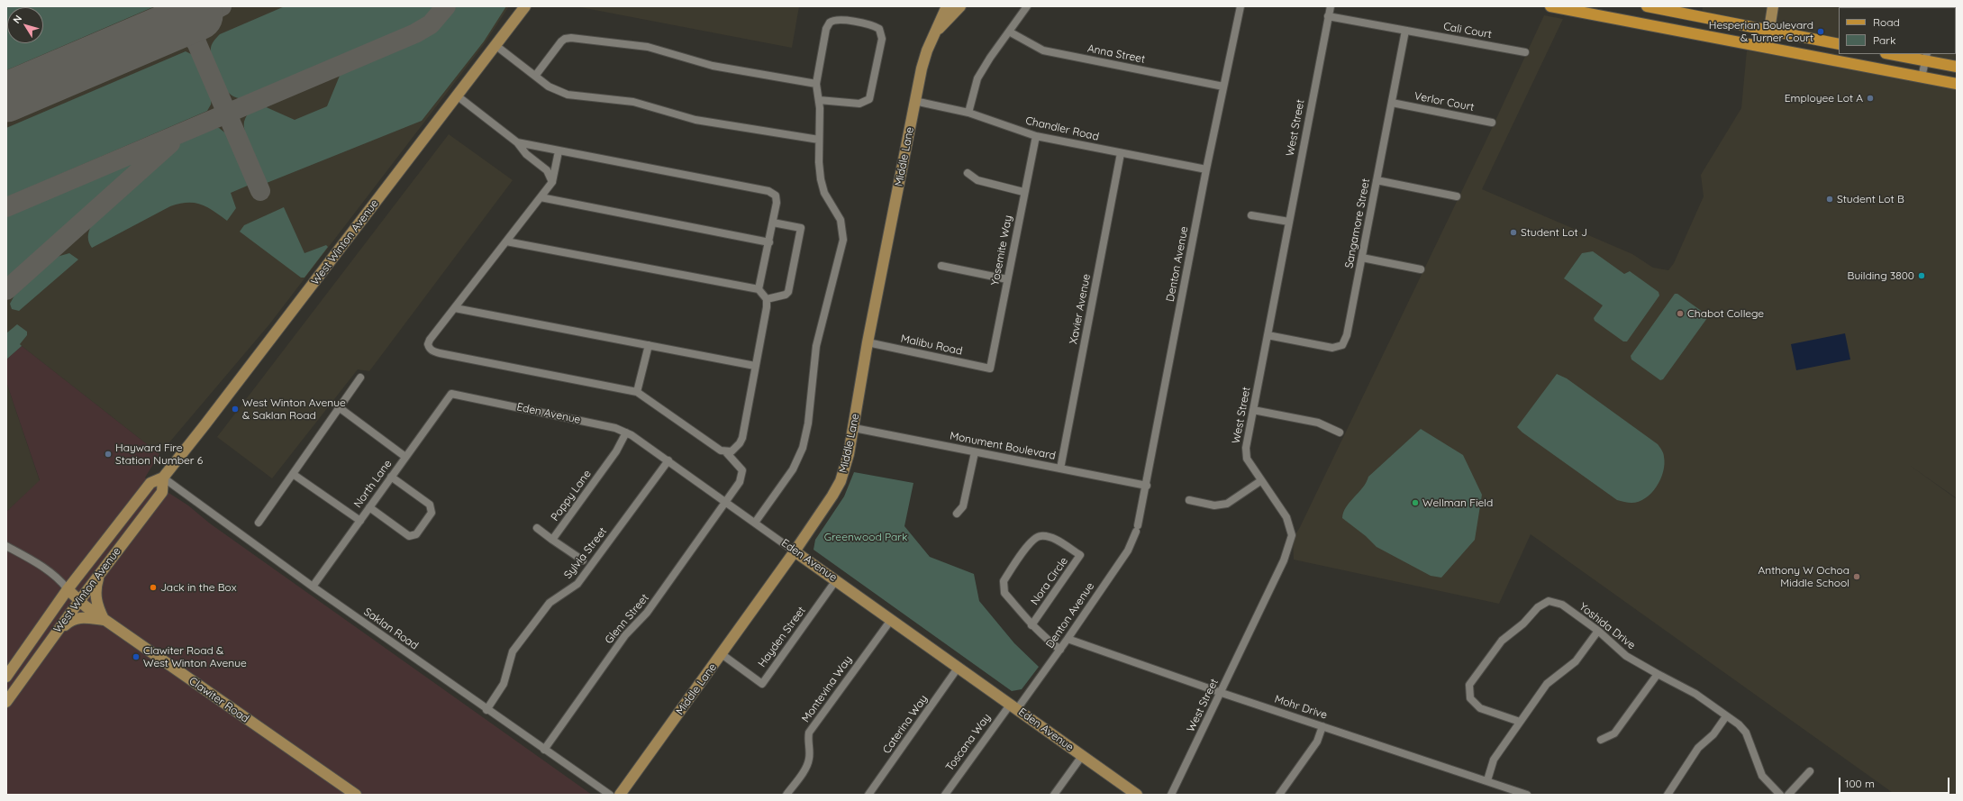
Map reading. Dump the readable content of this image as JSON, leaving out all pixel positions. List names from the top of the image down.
{
  "streets": {
    "street": [
      "Cali Court",
      "Anna Street",
      "Verlor Court",
      "West Street",
      "Chandler Road",
      "Middle Lane",
      "Sangamore Street",
      "West Winton Avenue",
      "Yosemite Way",
      "Denton Avenue",
      "Xavier Avenue",
      "Malibu Road",
      "Eden Avenue",
      "Monument Boulevard",
      "North Lane",
      "Poppy Lane",
      "Sylvia Street",
      "Nora Circle",
      "Glenn Street",
      "Yoshida Drive",
      "Saklan Road",
      "Hayden Street",
      "Montevina Way",
      "Clawiter Road",
      "Mohr Drive",
      "Caterina Way",
      "Toscana Way"
    ]
  },
  "crossings": [
    ["Cali Court", "West Street"],
    ["Cali Court", "Sangamore Street"],
    ["Anna Street", "Denton Avenue"],
    ["Verlor Court", "Sangamore Street"],
    ["West Street", "Sangamore Street"],
    ["West Street", "Mohr Drive"],
    ["Chandler Road", "Middle Lane"],
    ["Chandler Road", "Yosemite Way"],
    ["Chandler Road", "Denton Avenue"],
    ["Chandler Road", "Xavier Avenue"],
    ["Middle Lane", "Malibu Road"],
    ["Middle Lane", "Eden Avenue"],
    ["Middle Lane", "Monument Boulevard"],
    ["Middle Lane", "Hayden Street"],
    ["West Winton Avenue", "Saklan Road"],
    ["West Winton Avenue", "Clawiter Road"],
    ["Yosemite Way", "Malibu Road"],
    ["Denton Avenue", "Eden Avenue"],
    ["Denton Avenue", "Monument Boulevard"],
    ["Denton Avenue", "Nora Circle"],
    ["Denton Avenue", "Mohr Drive"],
    ["Denton Avenue", "Toscana Way"],
    ["Xavier Avenue", "Monument Boulevard"],
    ["Eden Avenue", "North Lane"],
    ["Eden Avenue", "Poppy Lane"],
    ["Eden Avenue", "Sylvia Street"],
    ["Eden Avenue", "Glenn Street"],
    ["Eden Avenue", "Hayden Street"],
    ["Eden Avenue", "Montevina Way"],
    ["Eden Avenue", "Caterina Way"],
    ["Eden Avenue", "Toscana Way"],
    ["North Lane", "Saklan Road"],
    ["Sylvia Street", "Saklan Road"],
    ["Glenn Street", "Saklan Road"]
  ],
  "parks": ["Greenwood Park"],
  "places": [
    "Hesperian Boulevard & Turner Court",
    "Employee Lot A",
    "Student Lot B",
    "Student Lot J",
    "Building 3800",
    "Chabot College",
    "West Winton Avenue & Saklan Road",
    "Hayward Fire Station Number 6",
    "Wellman Field",
    "Anthony W Ochoa Middle School",
    "Jack in the Box",
    "Clawiter Road & West Winton Avenue"
  ],
  "legend": ["Road", "Park"],
  "scale_bar": "100 m",
  "north": "top left"
}
